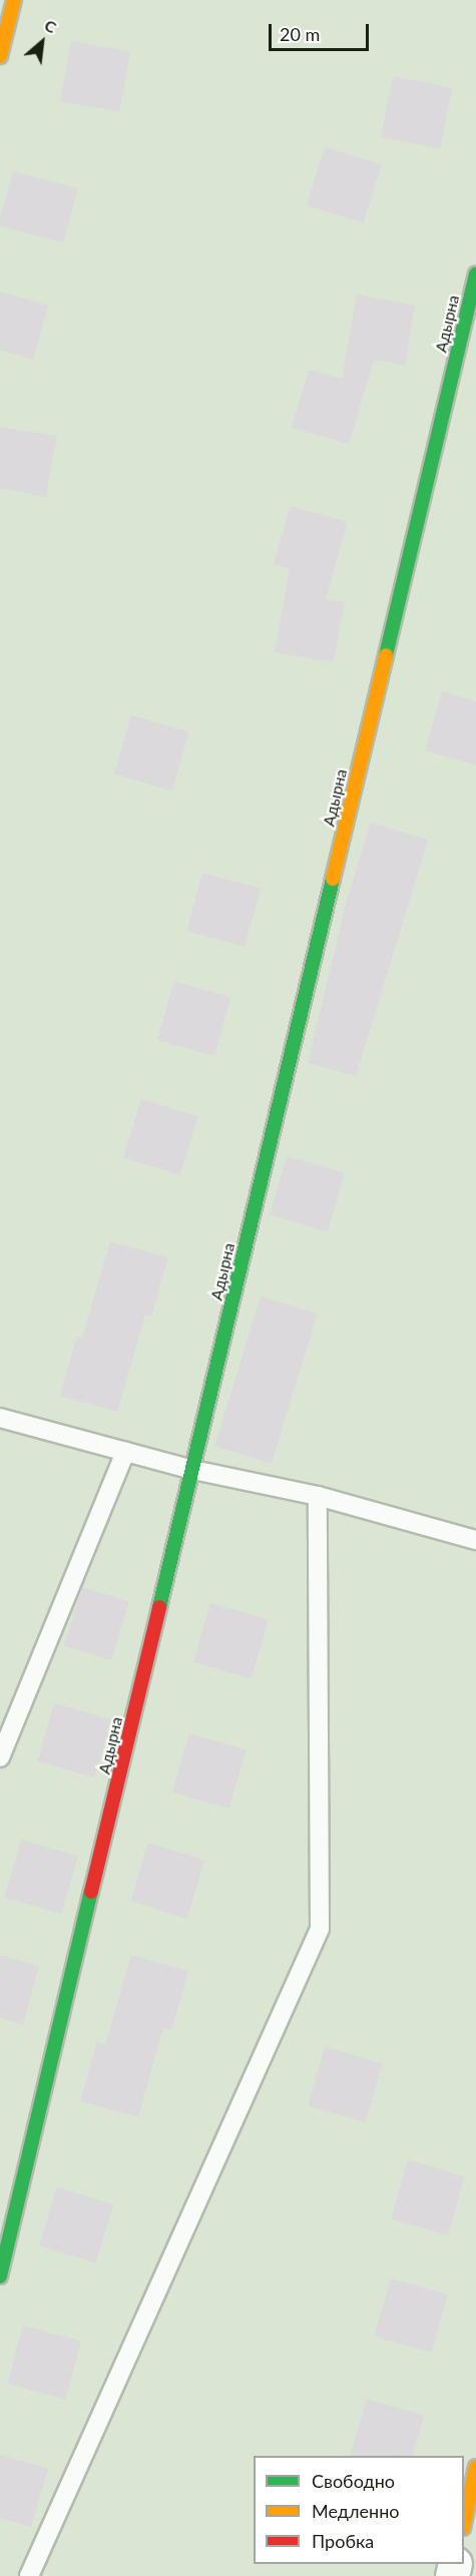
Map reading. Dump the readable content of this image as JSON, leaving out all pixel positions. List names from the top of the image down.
{
  "streets": {
    "street": ["Адырна"]
  },
  "legend": ["Свободно", "Медленно", "Пробка"],
  "scale_bar": "20 m",
  "north": "top right"
}
